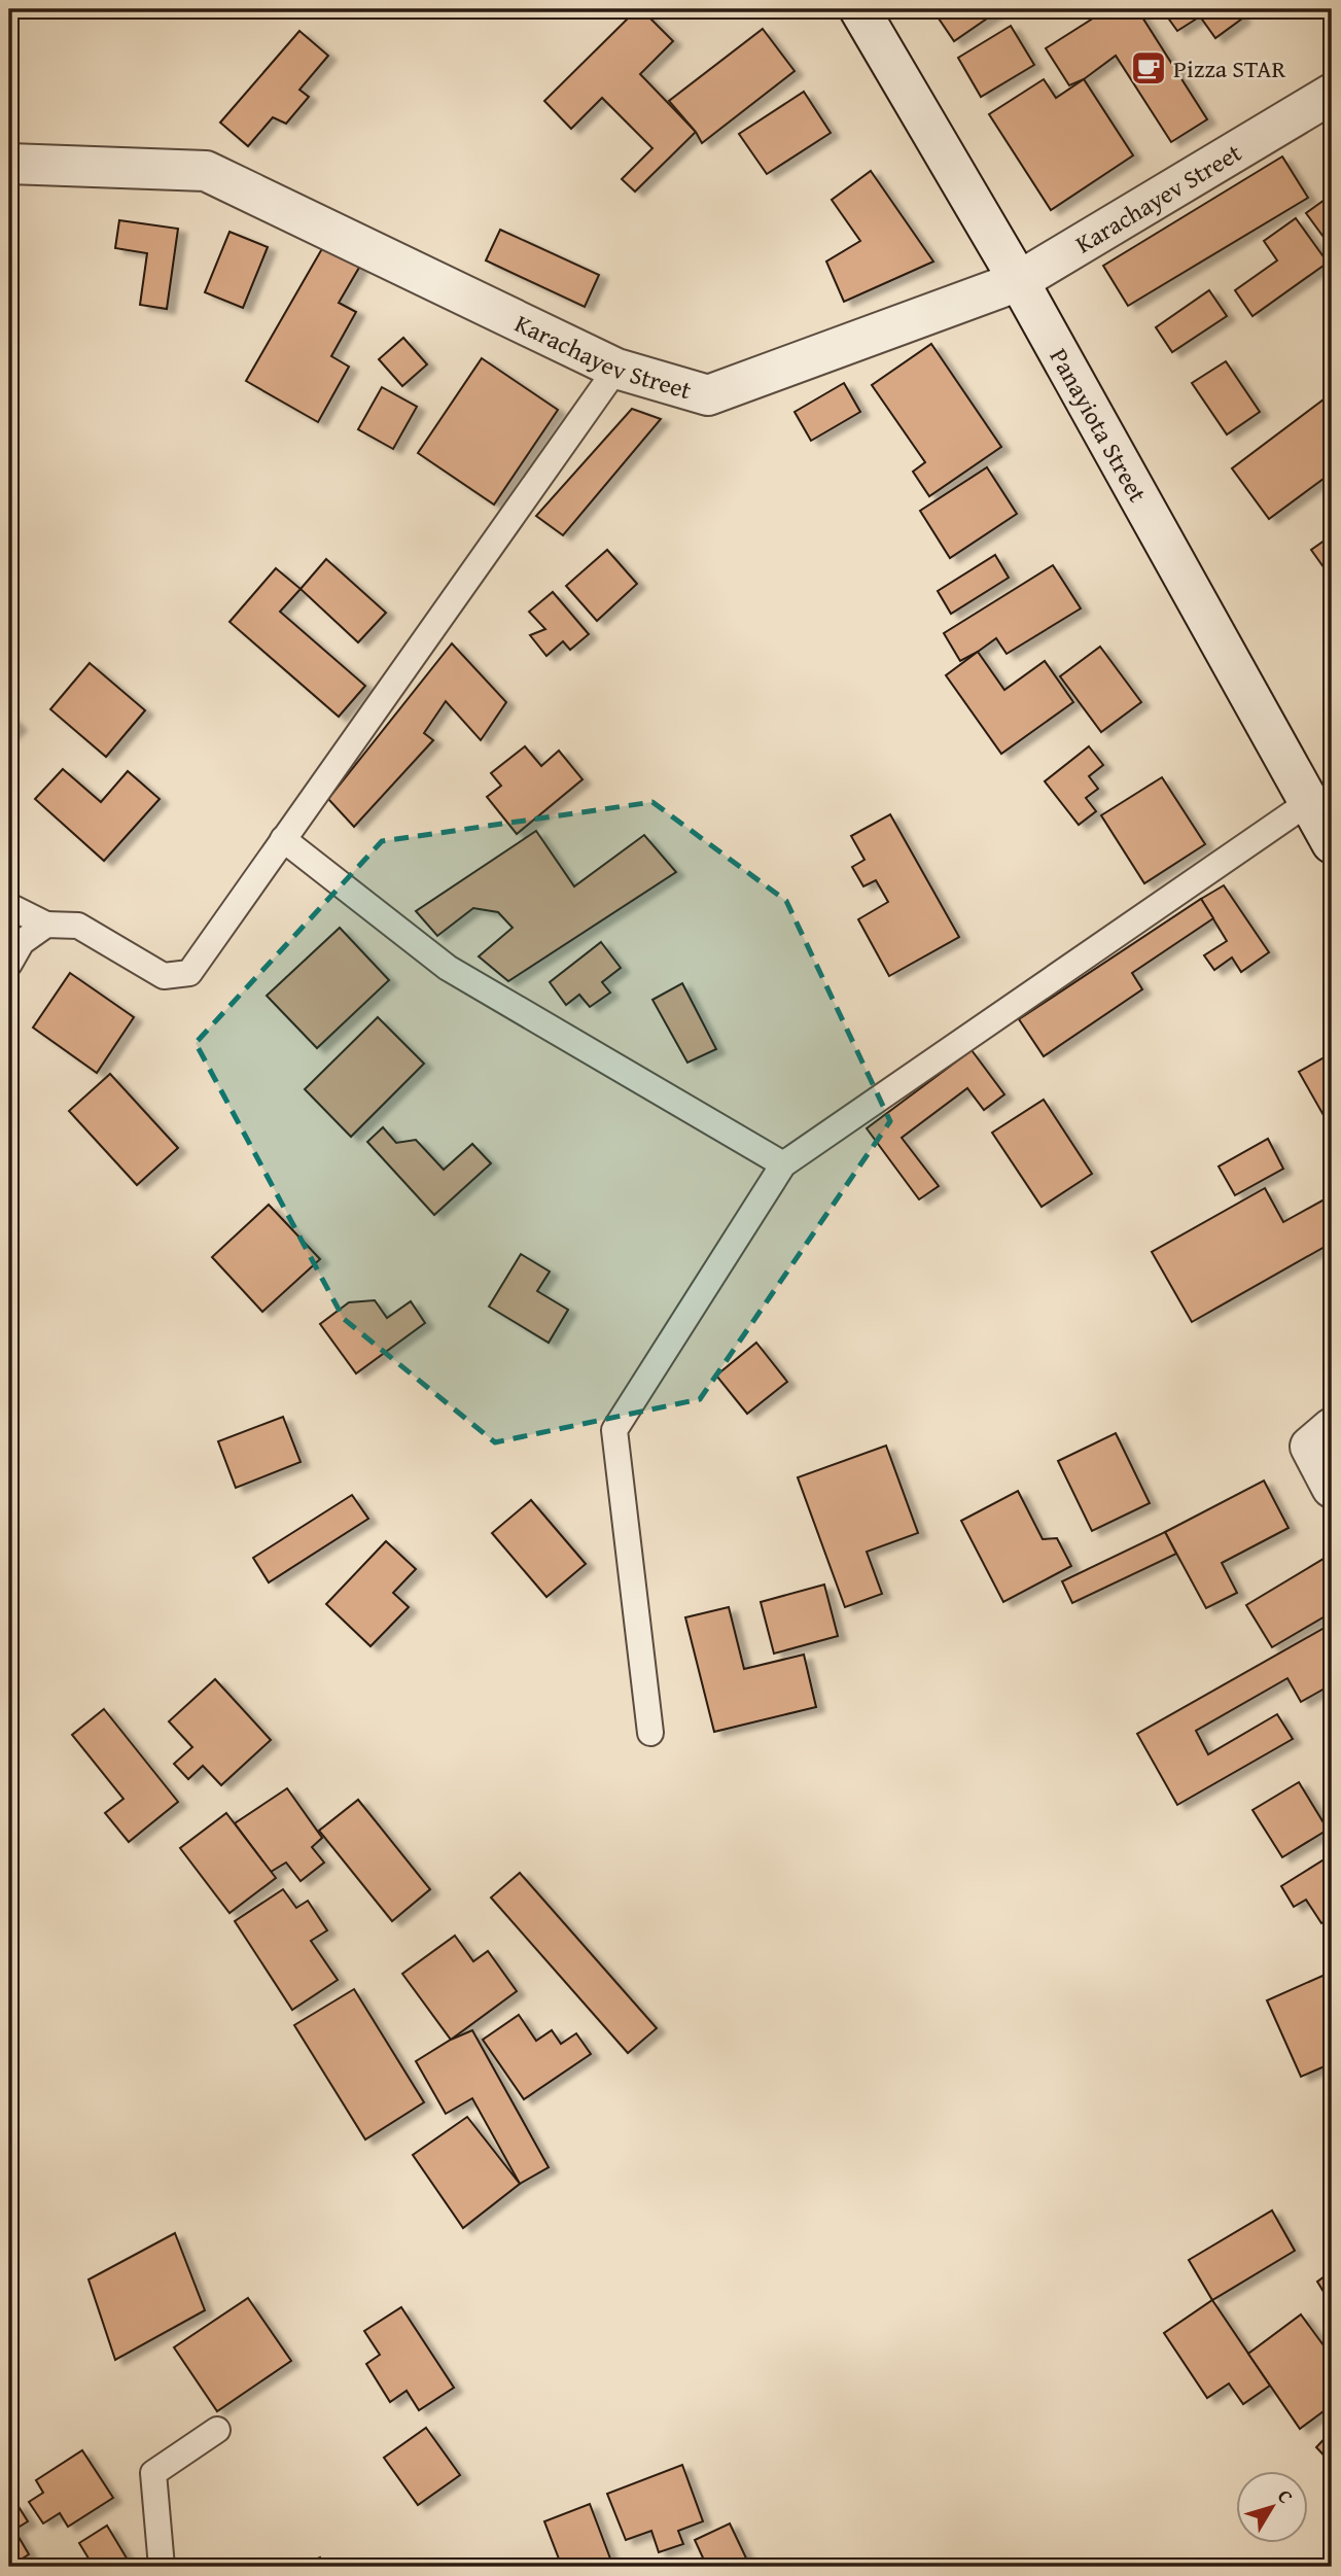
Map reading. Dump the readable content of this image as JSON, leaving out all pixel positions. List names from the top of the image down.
{
  "streets": {
    "street": ["Karachayev Street", "Panayiota Street"]
  },
  "crossings": [
    ["Karachayev Street", "Panayiota Street"]
  ],
  "places": {
    "cafe": ["Pizza STAR"]
  },
  "north": "top right"
}
